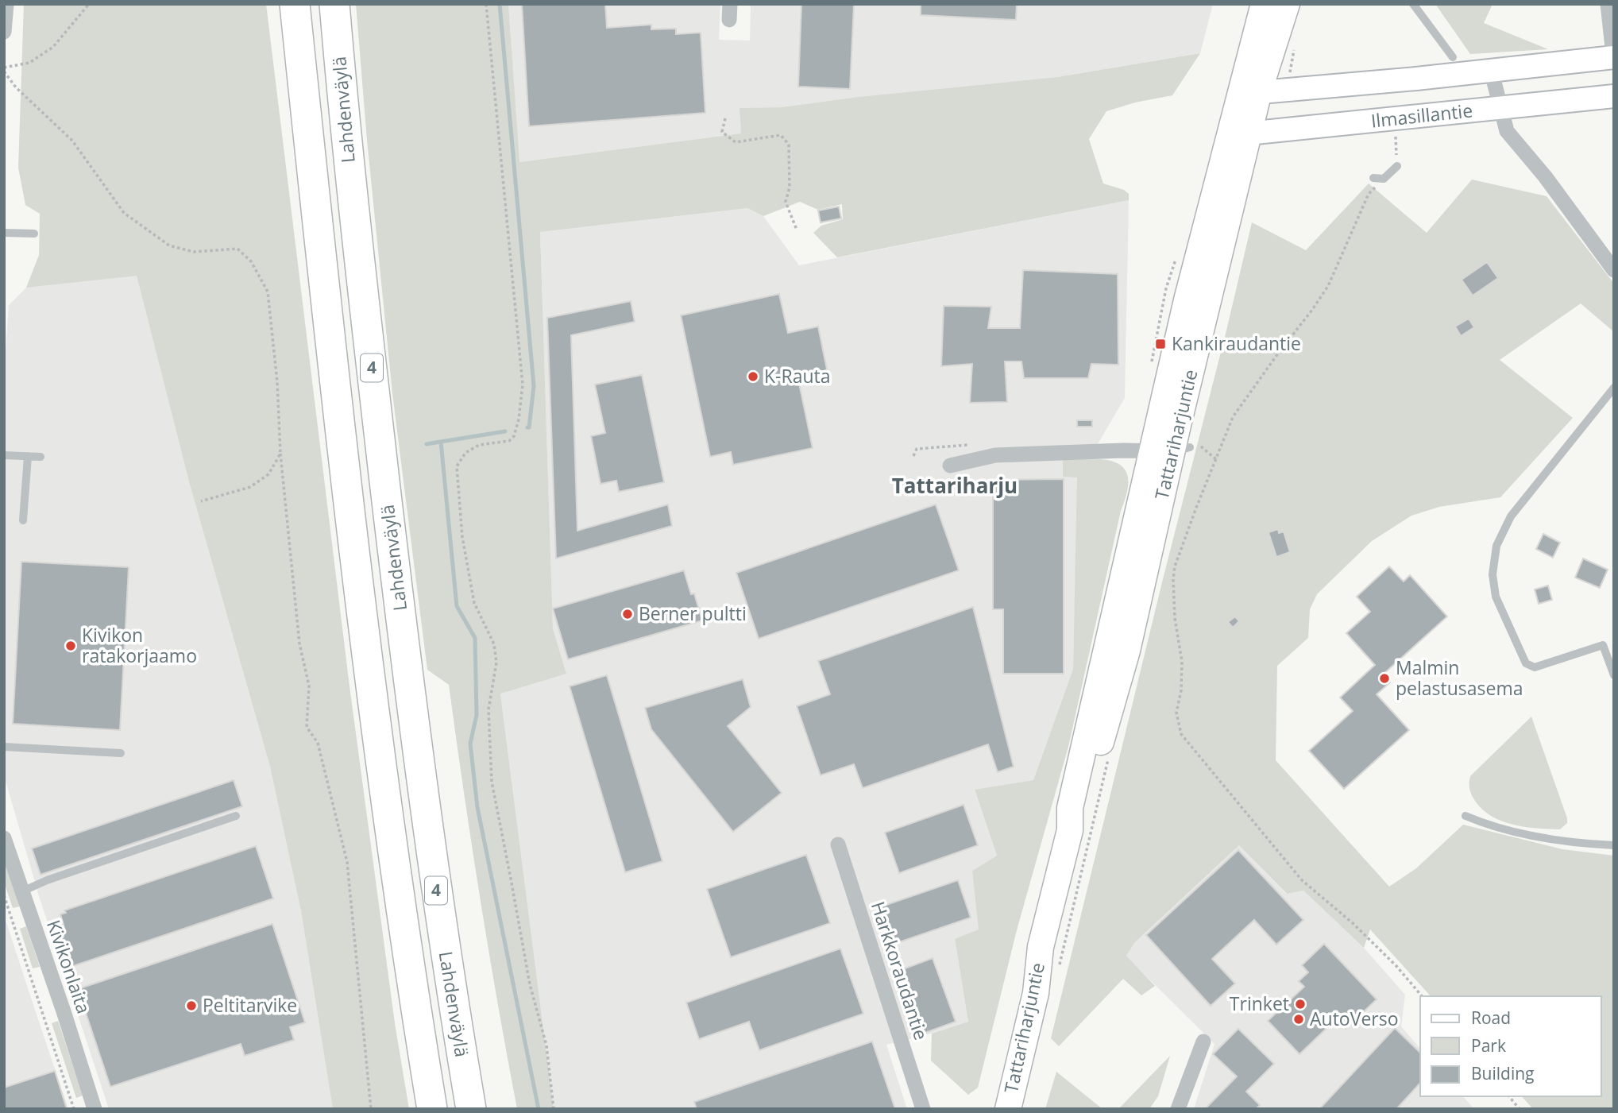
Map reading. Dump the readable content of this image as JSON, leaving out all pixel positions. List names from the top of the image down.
{
  "streets": {
    "highway": ["Lahdenväylä", "4"],
    "main road": ["Ilmasillantie", "Tattariharjuntie"],
    "street": ["Kivikonlaita", "Harkkoraudantie"]
  },
  "crossings": [
    ["Ilmasillantie", "Tattariharjuntie"]
  ],
  "districts": ["Tattariharju"],
  "places": {
    "transit": ["Kankiraudantie"],
    "other": [
      "K-Rauta",
      "Berner pultti",
      "Kivikon ratakorjaamo",
      "Malmin pelastusasema",
      "Trinket",
      "Peltitarvike",
      "AutoVerso"
    ]
  },
  "legend": ["Road", "Park", "Building"]
}
